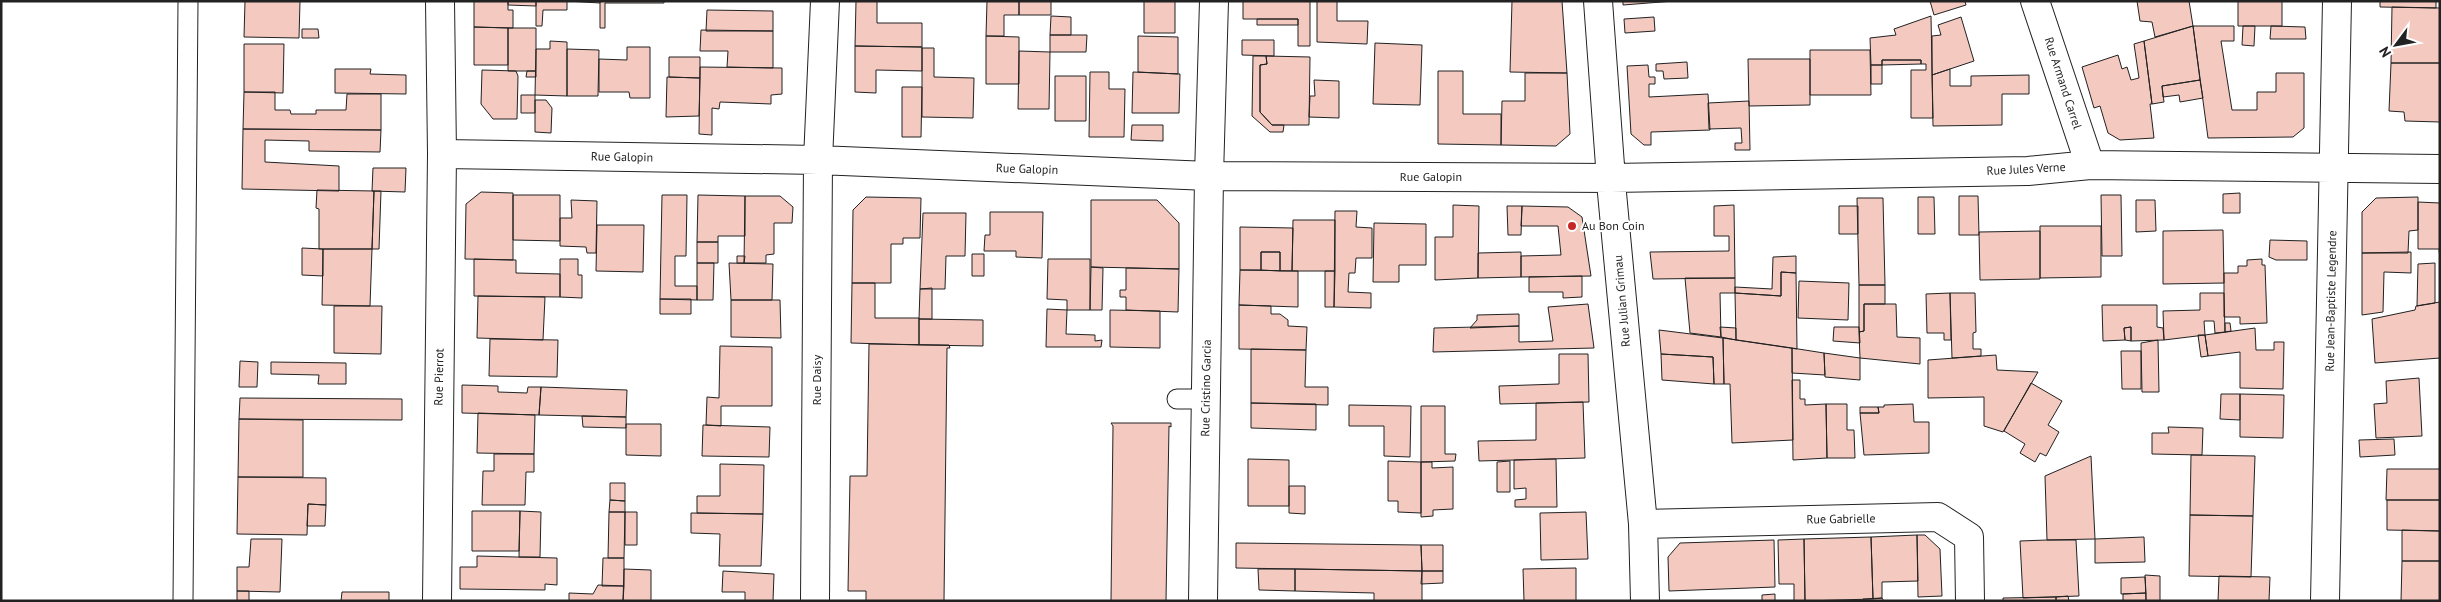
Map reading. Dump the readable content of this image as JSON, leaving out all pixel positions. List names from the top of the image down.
{
  "streets": {
    "street": [
      "Rue Armand Carrel",
      "Rue Galopin",
      "Rue Jules Verne",
      "Rue Julian Grimau",
      "Rue Jean-Baptiste Legendre",
      "Rue Pierrot",
      "Rue Daisy",
      "Rue Cristino Garcia",
      "Rue Gabrielle"
    ]
  },
  "crossings": [
    ["Rue Armand Carrel", "Rue Jules Verne"],
    ["Rue Galopin", "Rue Jules Verne"],
    ["Rue Galopin", "Rue Julian Grimau"],
    ["Rue Galopin", "Rue Pierrot"],
    ["Rue Galopin", "Rue Daisy"],
    ["Rue Galopin", "Rue Cristino Garcia"],
    ["Rue Jules Verne", "Rue Julian Grimau"],
    ["Rue Jules Verne", "Rue Jean-Baptiste Legendre"],
    ["Rue Julian Grimau", "Rue Gabrielle"]
  ],
  "places": ["Au Bon Coin"],
  "north": "bottom left"
}
